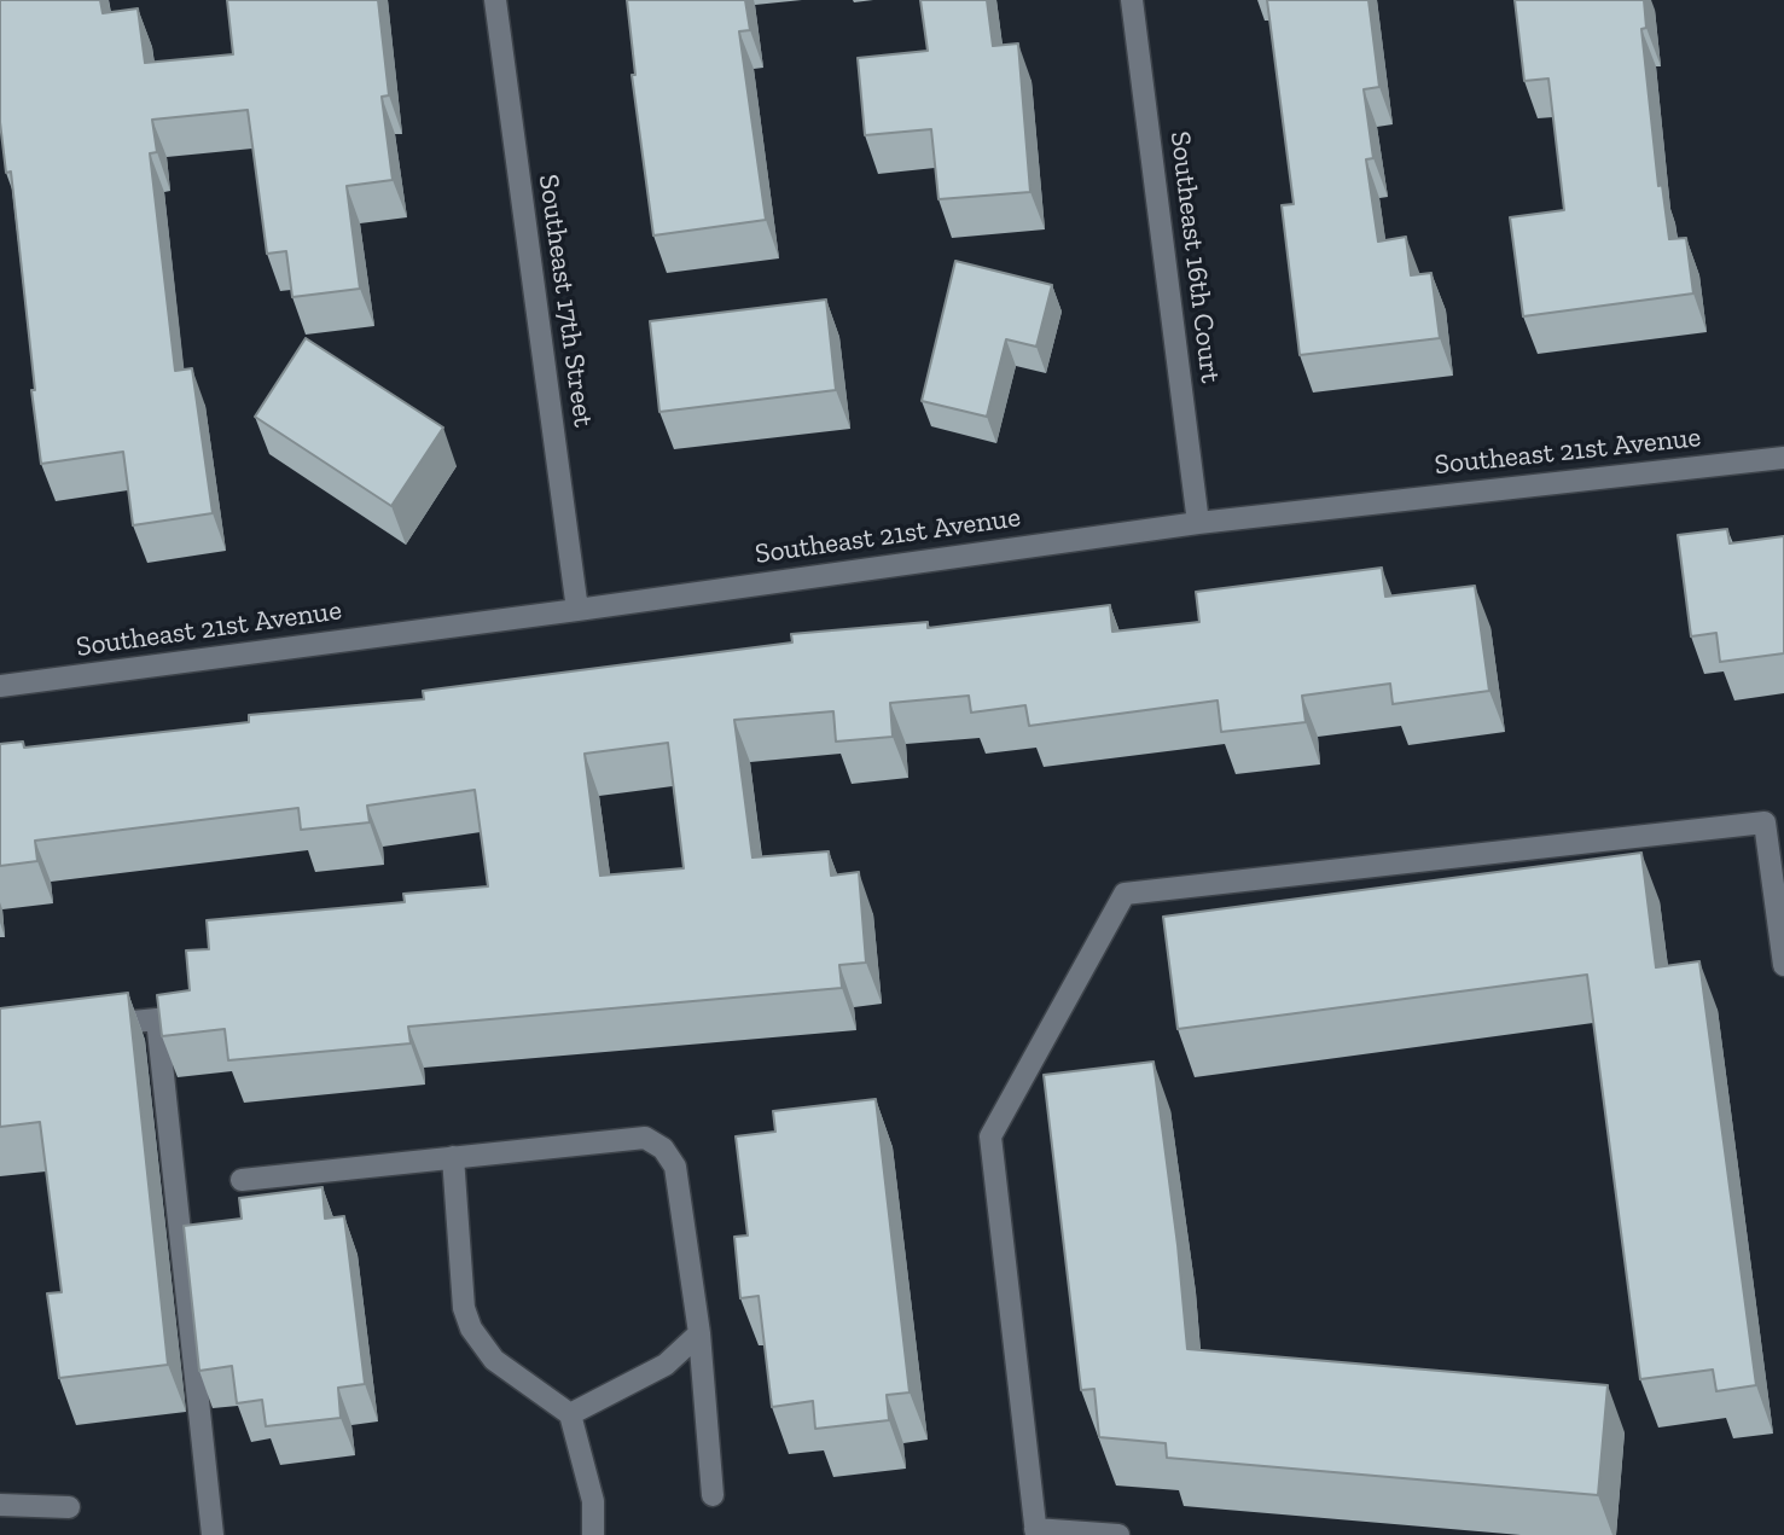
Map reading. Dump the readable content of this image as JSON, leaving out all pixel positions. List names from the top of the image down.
{
  "streets": {
    "street": ["Southeast 16th Court", "Southeast 17th Street", "Southeast 21st Avenue"]
  },
  "crossings": [
    ["Southeast 16th Court", "Southeast 21st Avenue"],
    ["Southeast 17th Street", "Southeast 21st Avenue"]
  ]
}
